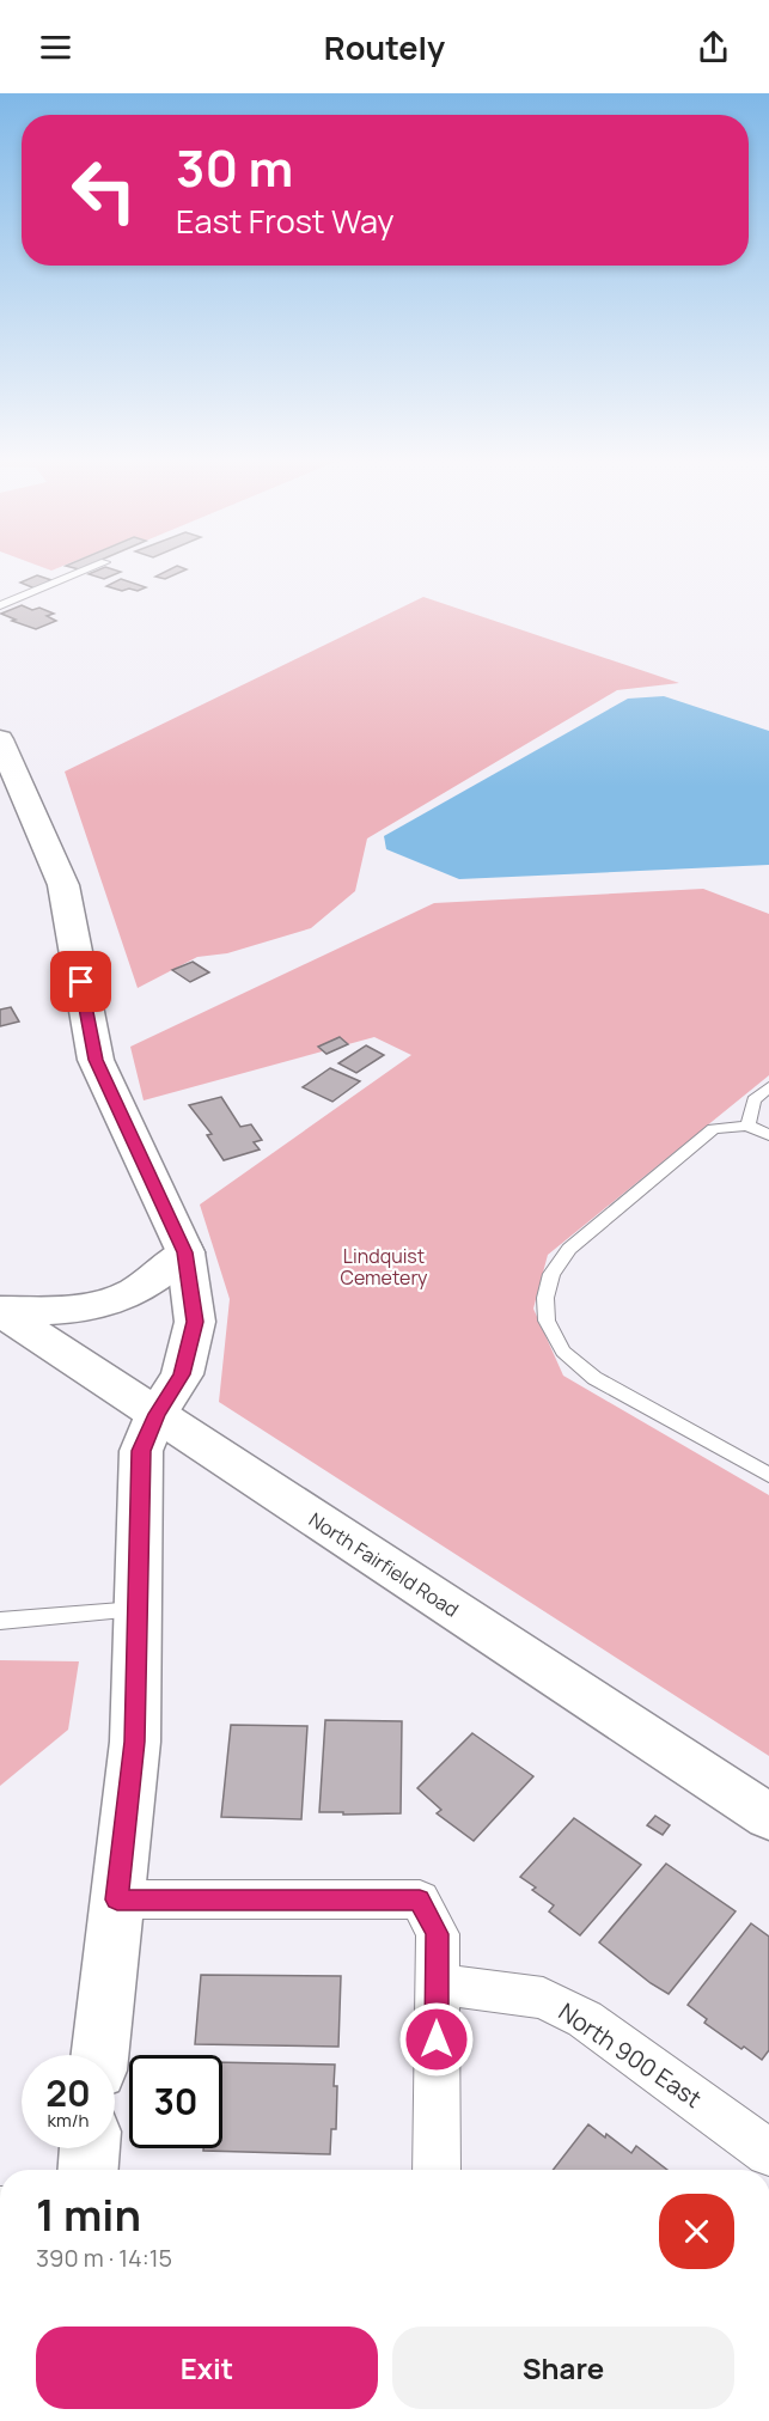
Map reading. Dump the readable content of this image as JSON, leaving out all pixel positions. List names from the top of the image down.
{
  "streets": {
    "street": ["North Fairfield Road", "North 900 East"]
  },
  "parks": ["Lindquist Cemetery"],
  "page": {
    "header": "Routely",
    "turn": ["30 m", "East Frost Way"],
    "speed": "20 km/h",
    "limit": "30",
    "heading": ["1 min", "390 m · 14:15"],
    "buttons": ["Exit", "Share"]
  }
}
